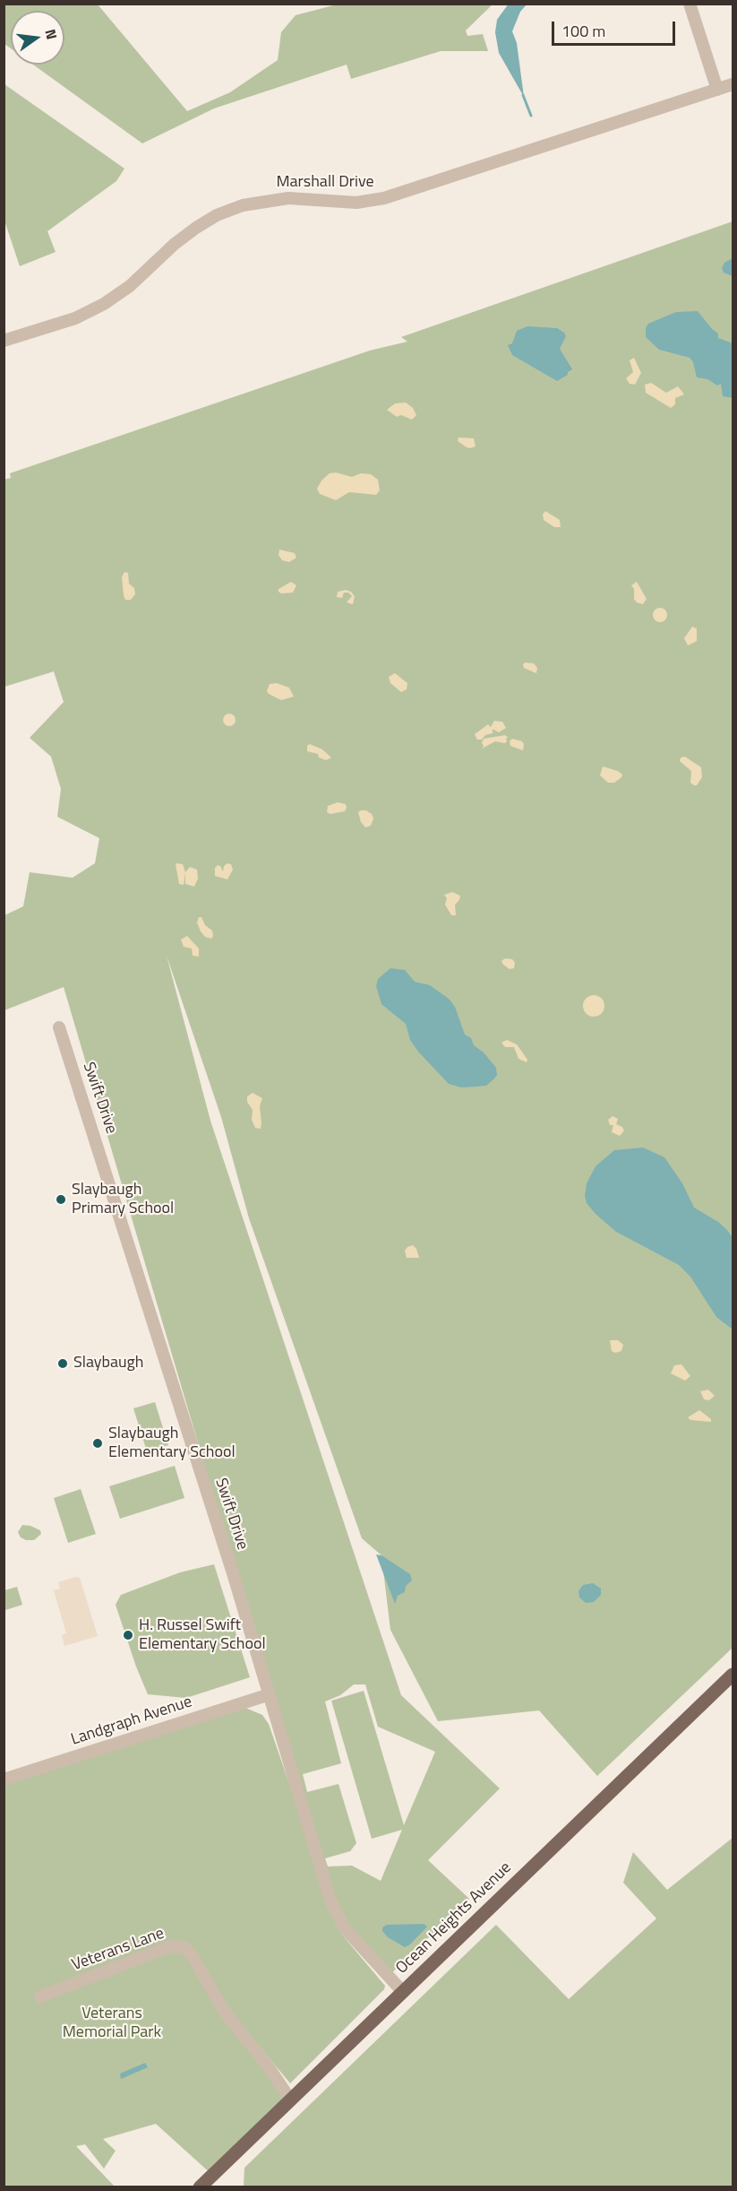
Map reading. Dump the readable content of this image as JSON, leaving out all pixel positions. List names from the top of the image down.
{
  "streets": {
    "main road": ["Ocean Heights Avenue"],
    "street": [
      "Marshall Drive",
      "Swift Drive",
      "Landgraph Avenue",
      "Veterans Lane"
    ]
  },
  "crossings": [
    ["Swift Drive", "Landgraph Avenue"],
    ["Swift Drive", "Ocean Heights Avenue"],
    ["Ocean Heights Avenue", "Veterans Lane"]
  ],
  "parks": ["Veterans Memorial Park"],
  "places": [
    "Slaybaugh Primary School",
    "Slaybaugh",
    "Slaybaugh Elementary School",
    "H. Russel Swift Elementary School"
  ],
  "scale_bar": "100 m",
  "north": "right"
}
